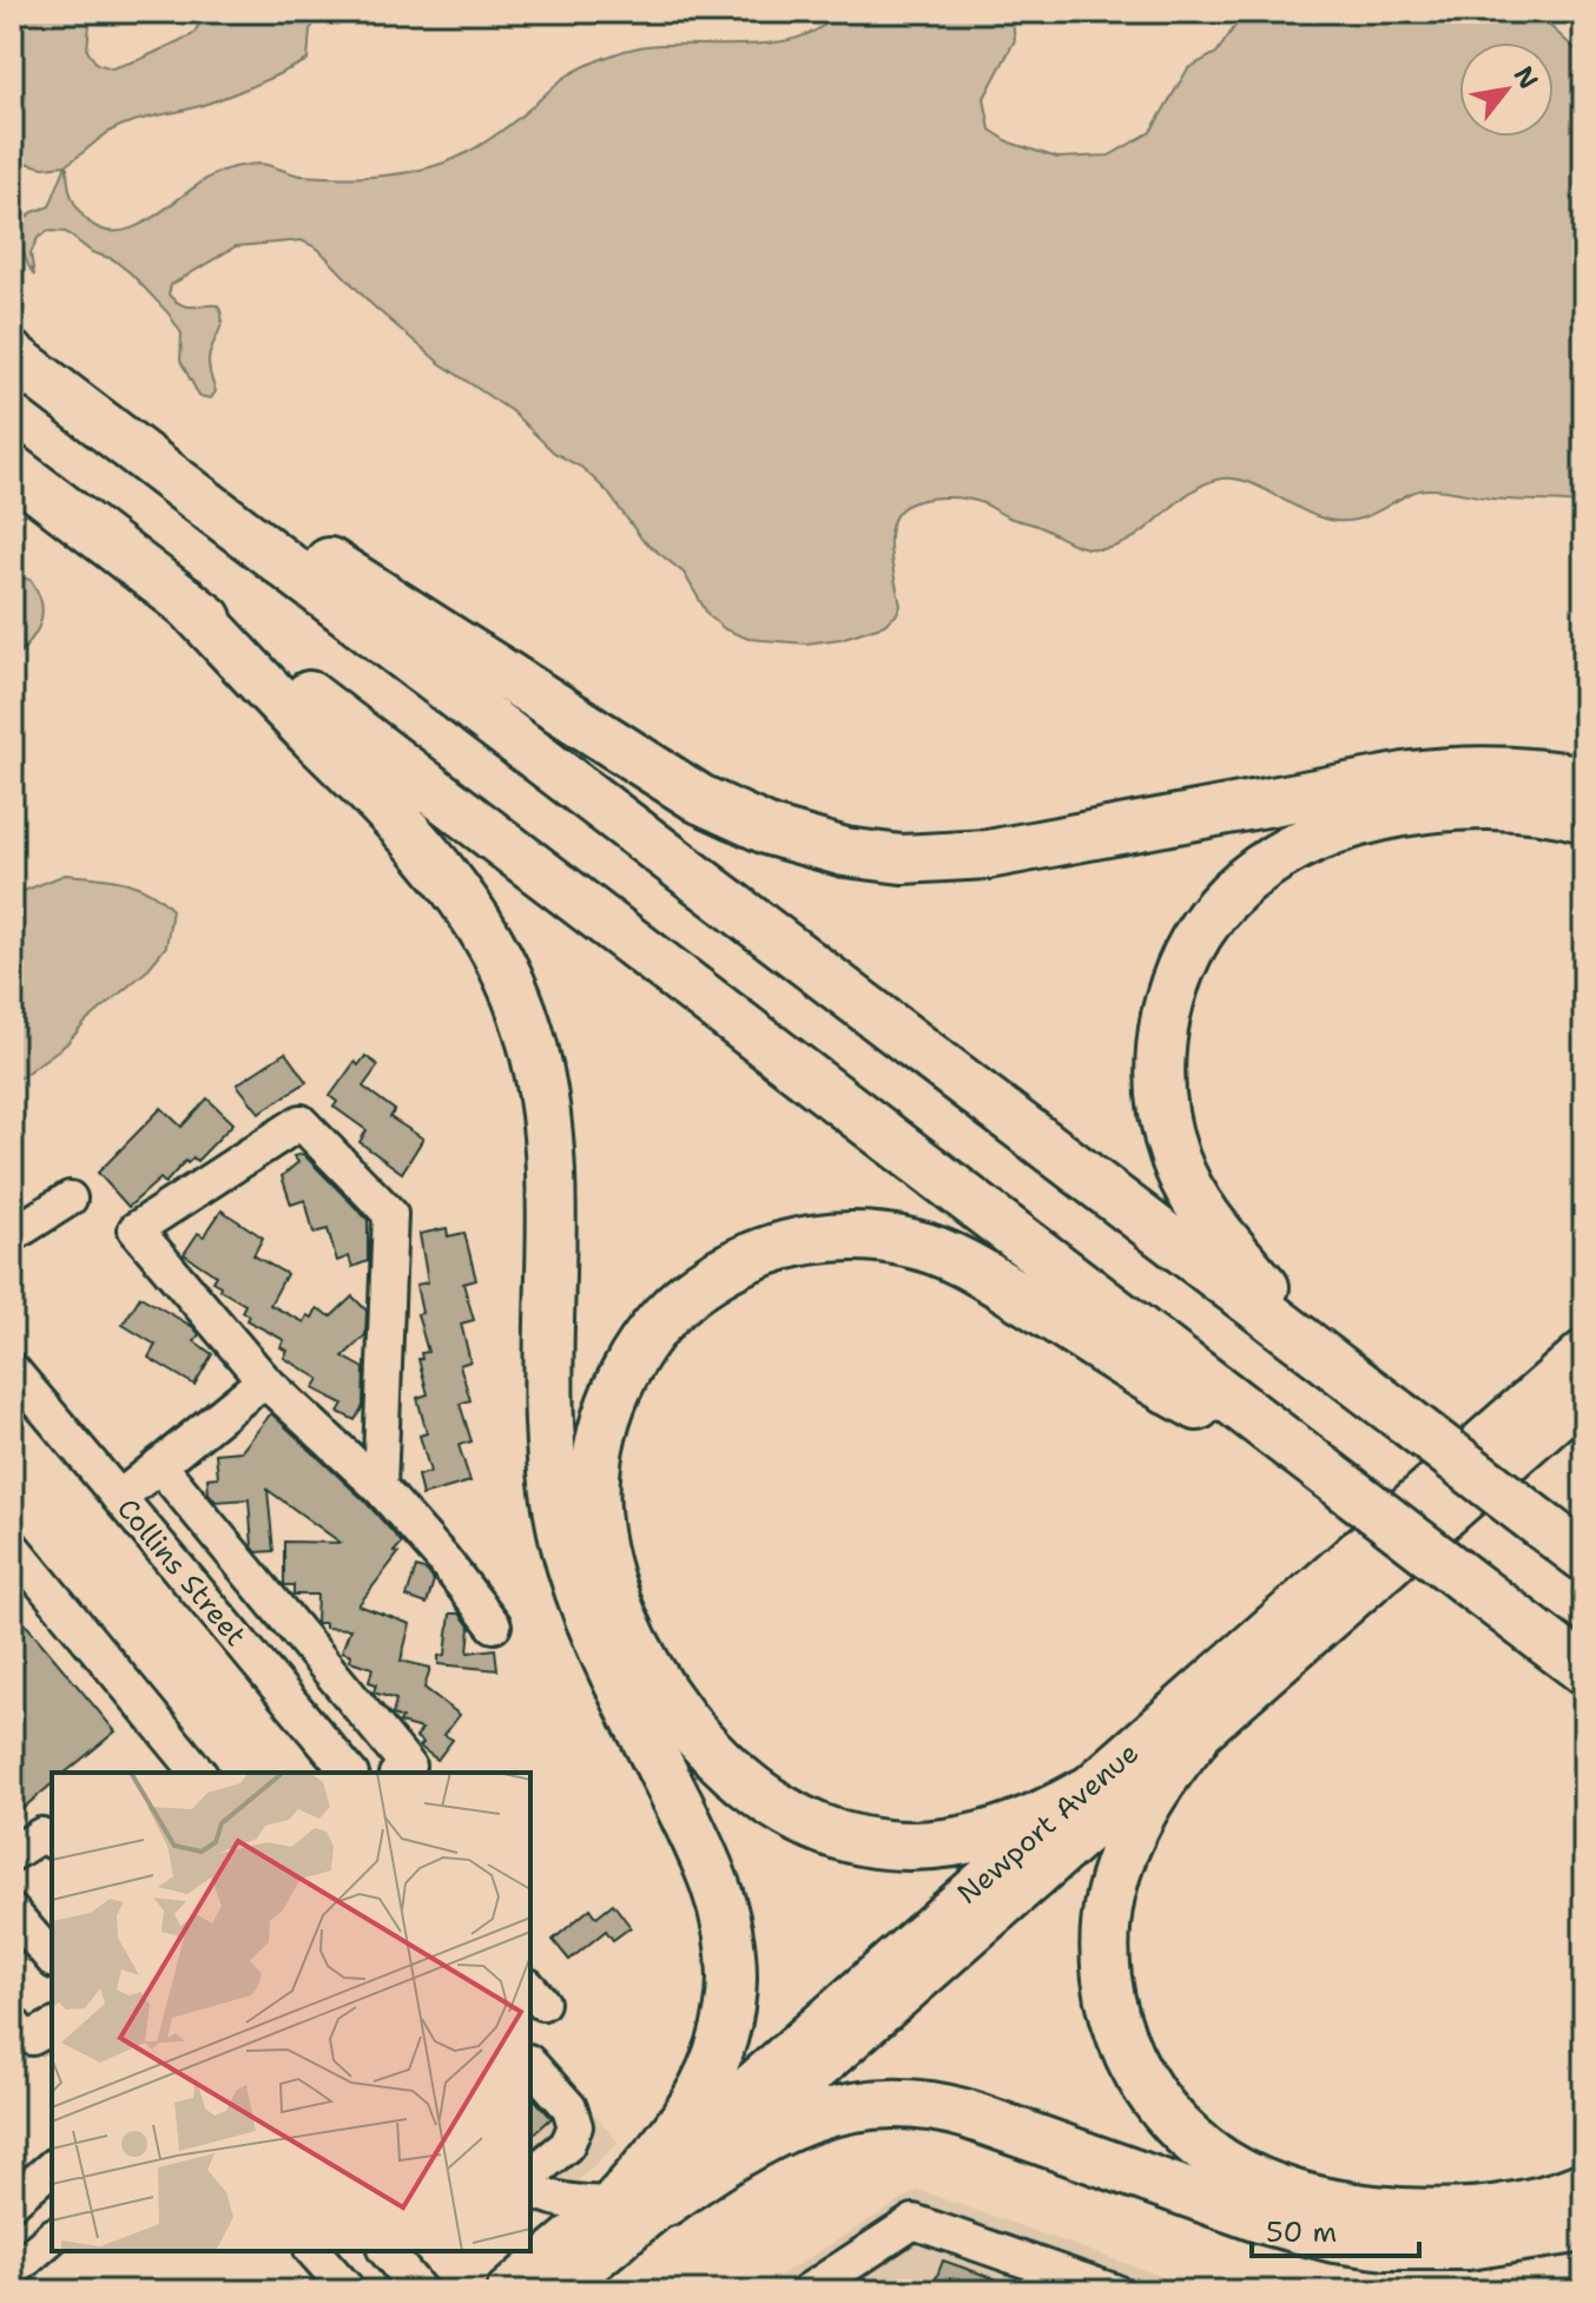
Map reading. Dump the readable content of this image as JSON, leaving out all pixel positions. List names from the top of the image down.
{
  "streets": {
    "main road": ["Newport Avenue"],
    "street": ["Collins Street"]
  },
  "scale_bar": "50 m",
  "north": "top right"
}
